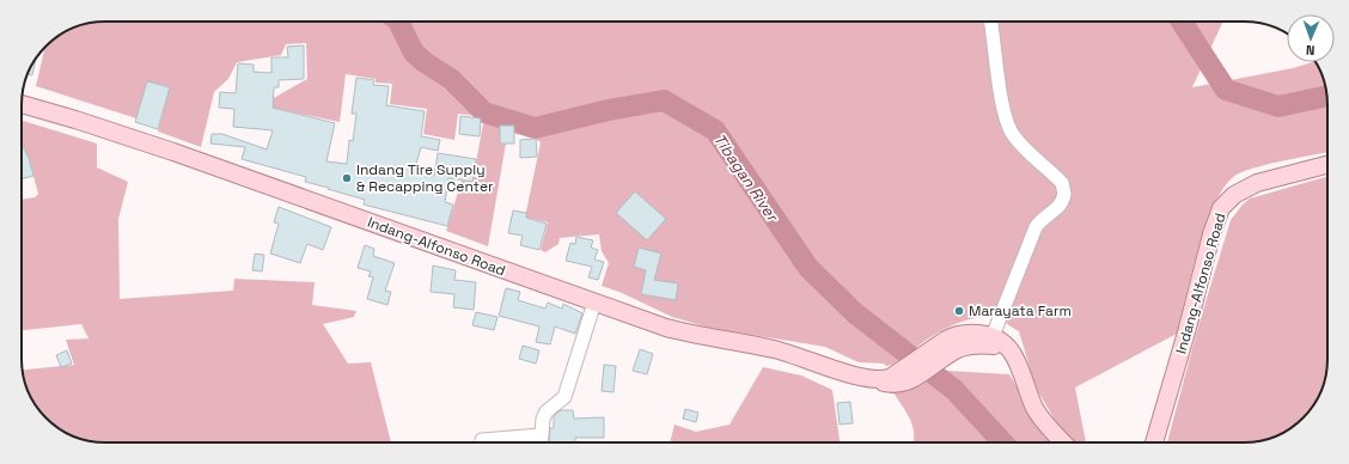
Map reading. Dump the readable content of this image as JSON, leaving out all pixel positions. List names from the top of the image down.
{
  "streets": {
    "main road": ["Indang-Alfonso Road"]
  },
  "water": ["Tibagan River"],
  "places": ["Indang Tire Supply & Recapping Center", "Marayata Farm"],
  "north": "bottom"
}
